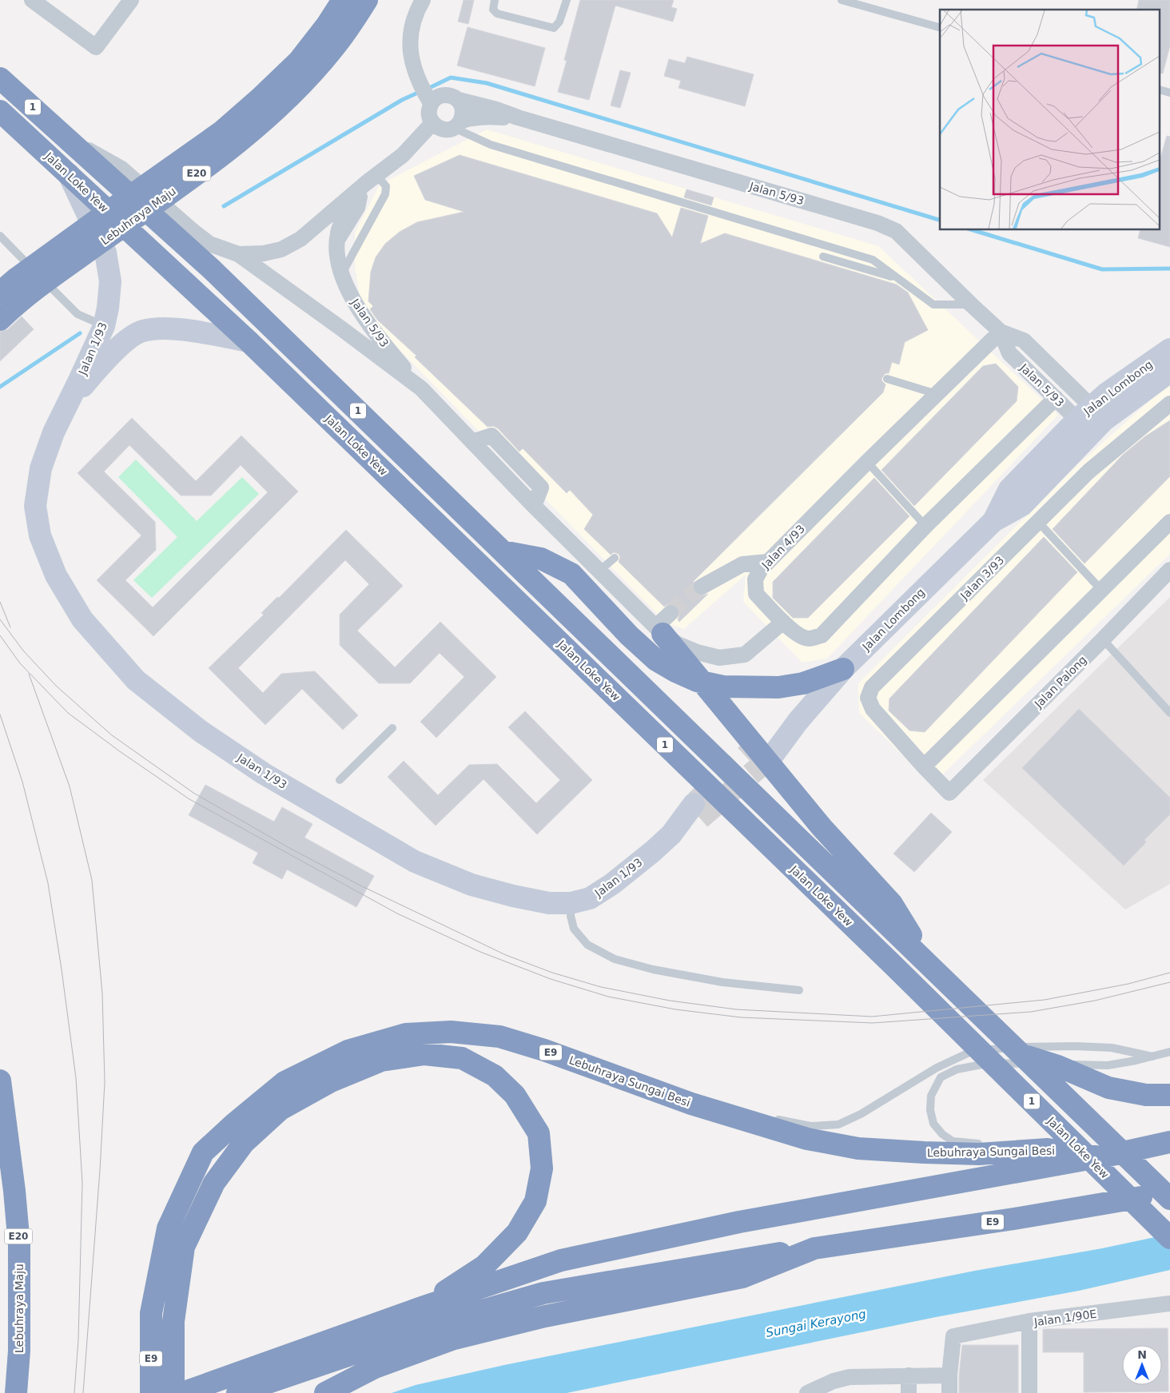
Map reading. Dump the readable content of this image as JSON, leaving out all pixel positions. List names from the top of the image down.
{
  "streets": {
    "highway": [
      "1",
      "E20",
      "Jalan Loke Yew",
      "Lebuhraya Maju",
      "E9",
      "Lebuhraya Sungai Besi"
    ],
    "street": [
      "Jalan 5/93",
      "Jalan 1/93",
      "Jalan Lombong",
      "Jalan 4/93",
      "Jalan 3/93",
      "Jalan Palong",
      "Jalan 1/90E"
    ]
  },
  "crossings": [
    ["1", "Jalan 5/93"],
    ["Jalan Loke Yew", "Jalan 1/93"],
    ["Jalan 5/93", "Jalan Lombong"],
    ["Jalan 5/93", "Jalan 4/93"],
    ["Jalan 3/93", "Jalan Palong"]
  ],
  "water": ["Sungai Kerayong"],
  "north": "top"
}
